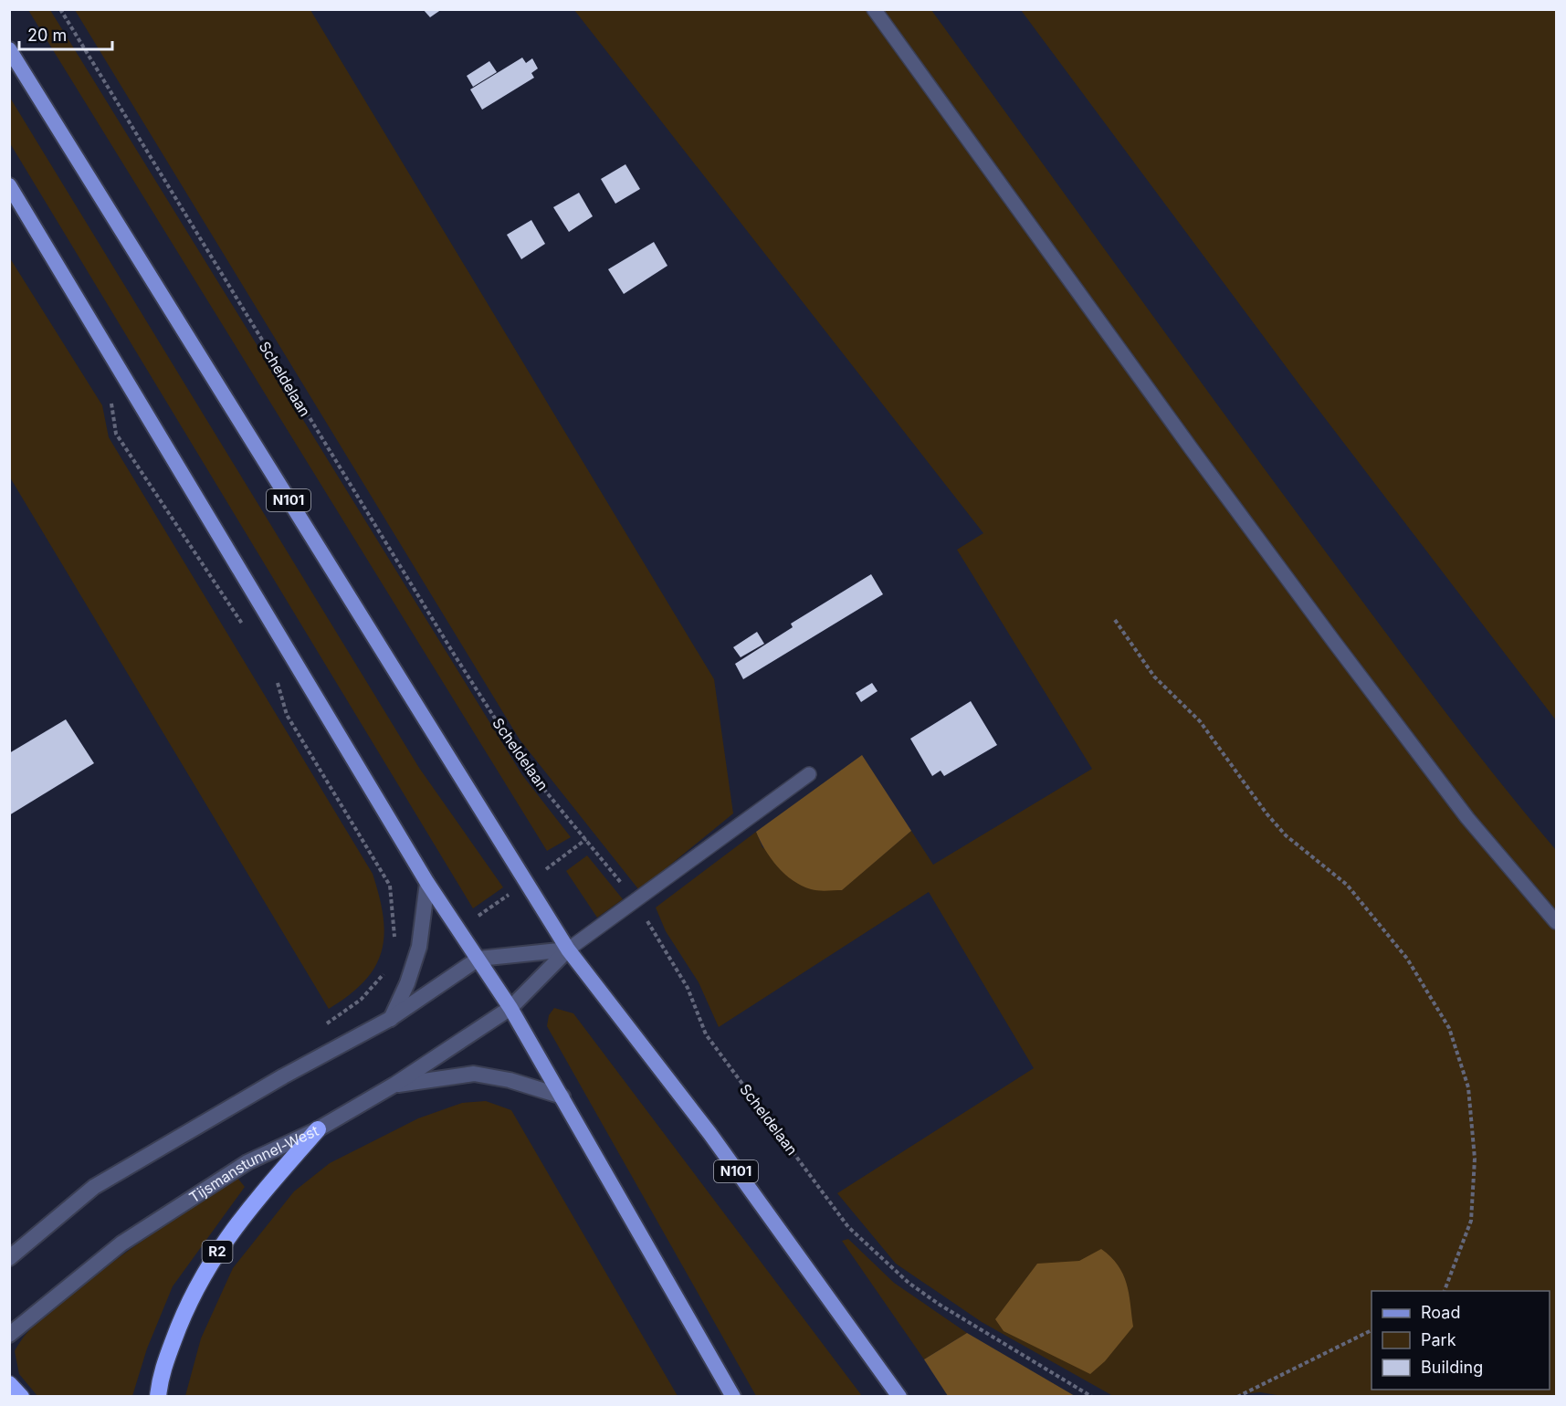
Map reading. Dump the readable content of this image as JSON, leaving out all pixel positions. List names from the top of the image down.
{
  "streets": {
    "highway": ["R2"],
    "main road": ["N101"],
    "street": ["Tijsmanstunnel-West"],
    "path": ["Scheldelaan"]
  },
  "crossings": [
    ["N101", "Tijsmanstunnel-West"],
    ["Tijsmanstunnel-West", "R2"]
  ],
  "legend": ["Road", "Park", "Building"],
  "scale_bar": "20 m"
}
